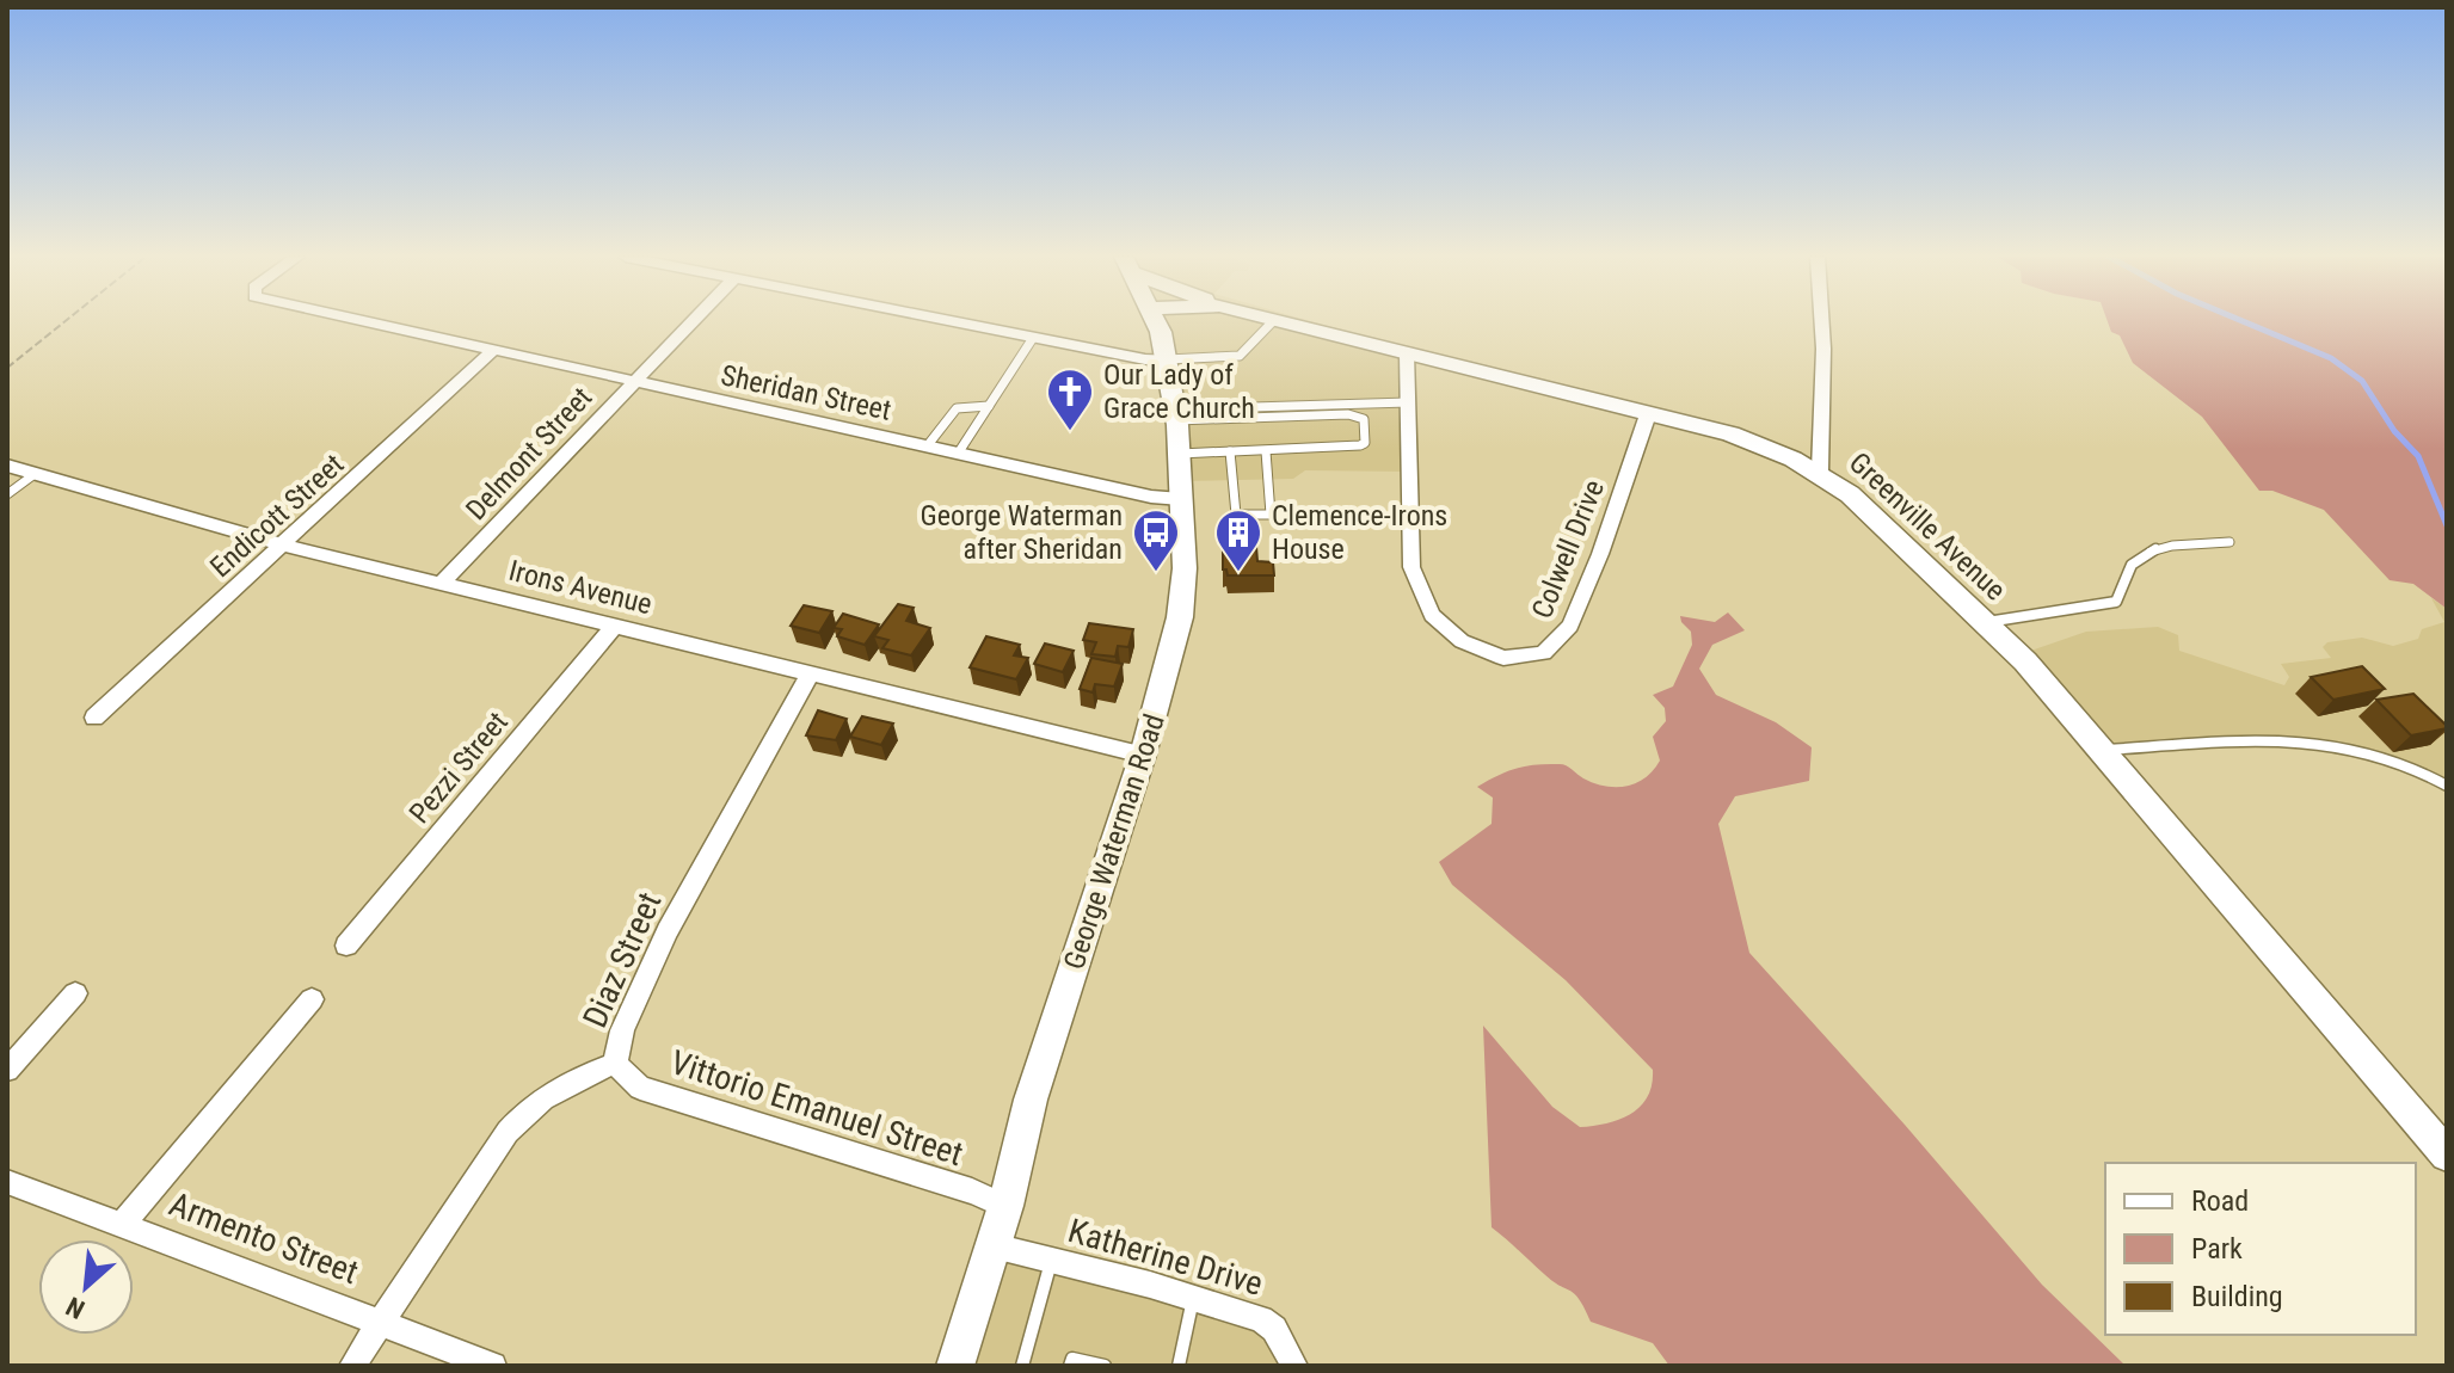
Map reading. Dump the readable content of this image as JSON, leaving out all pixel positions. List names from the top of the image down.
{
  "streets": {
    "street": [
      "Sheridan Street",
      "Delmont Street",
      "Endicott Street",
      "Greenville Avenue",
      "Colwell Drive",
      "Irons Avenue",
      "Pezzi Street",
      "George Waterman Road",
      "Diaz Street",
      "Vittorio Emanuel Street",
      "Armento Street",
      "Katherine Drive"
    ]
  },
  "crossings": [
    ["Sheridan Street", "Delmont Street"],
    ["Sheridan Street", "Endicott Street"],
    ["Sheridan Street", "George Waterman Road"],
    ["Delmont Street", "Irons Avenue"],
    ["Endicott Street", "Irons Avenue"],
    ["Greenville Avenue", "Colwell Drive"],
    ["Irons Avenue", "Pezzi Street"],
    ["Irons Avenue", "George Waterman Road"],
    ["Irons Avenue", "Diaz Street"],
    ["George Waterman Road", "Vittorio Emanuel Street"],
    ["George Waterman Road", "Katherine Drive"],
    ["Diaz Street", "Vittorio Emanuel Street"],
    ["Diaz Street", "Armento Street"]
  ],
  "places": {
    "church": ["Our Lady of Grace Church"],
    "bus stop": ["George Waterman after Sheridan"],
    "building": ["Clemence-Irons House"]
  },
  "legend": ["Road", "Park", "Building"],
  "north": "bottom left"
}
